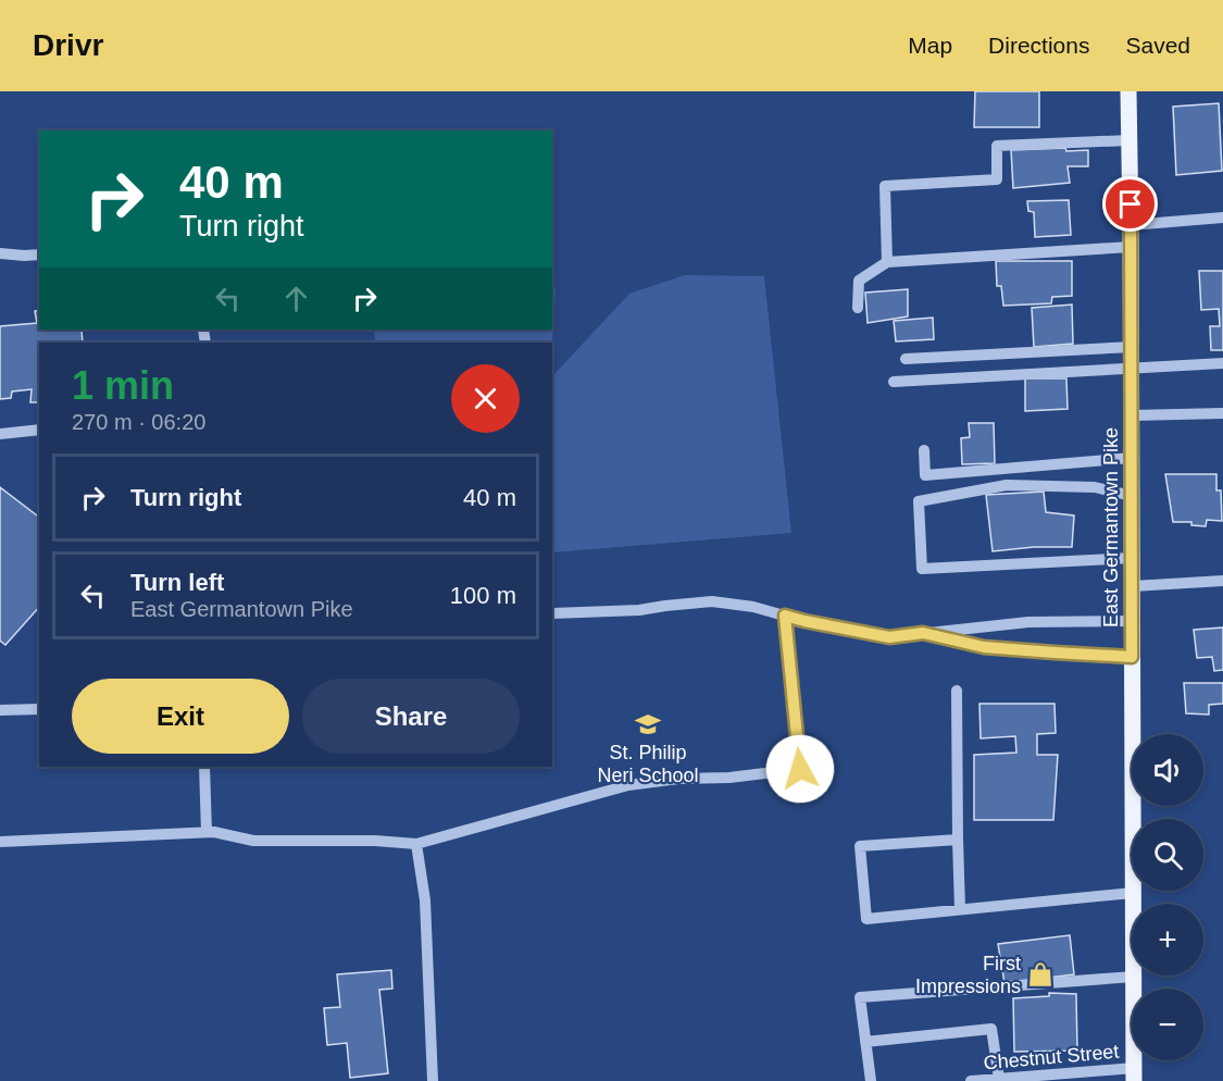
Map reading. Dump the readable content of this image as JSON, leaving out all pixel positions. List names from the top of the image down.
{
  "streets": {
    "main road": ["East Germantown Pike"],
    "street": ["Chestnut Street"]
  },
  "crossings": [
    ["East Germantown Pike", "Chestnut Street"]
  ],
  "places": {
    "school or university": ["St. Philip Neri School"],
    "shop": ["First Impressions"]
  },
  "page": {
    "header": "Drivr",
    "nav": ["Map", "Directions", "Saved"],
    "turn": ["40 m", "Turn right"],
    "heading": ["1 min", "270 m · 06:20"],
    "list": [
      {
        "name": "Turn right",
        "value": "40 m"
      },
      {
        "name": "Turn left",
        "note": "East Germantown Pike",
        "value": "100 m"
      }
    ],
    "buttons": ["Exit", "Share"],
    "map_buttons": ["+", "−"]
  }
}
